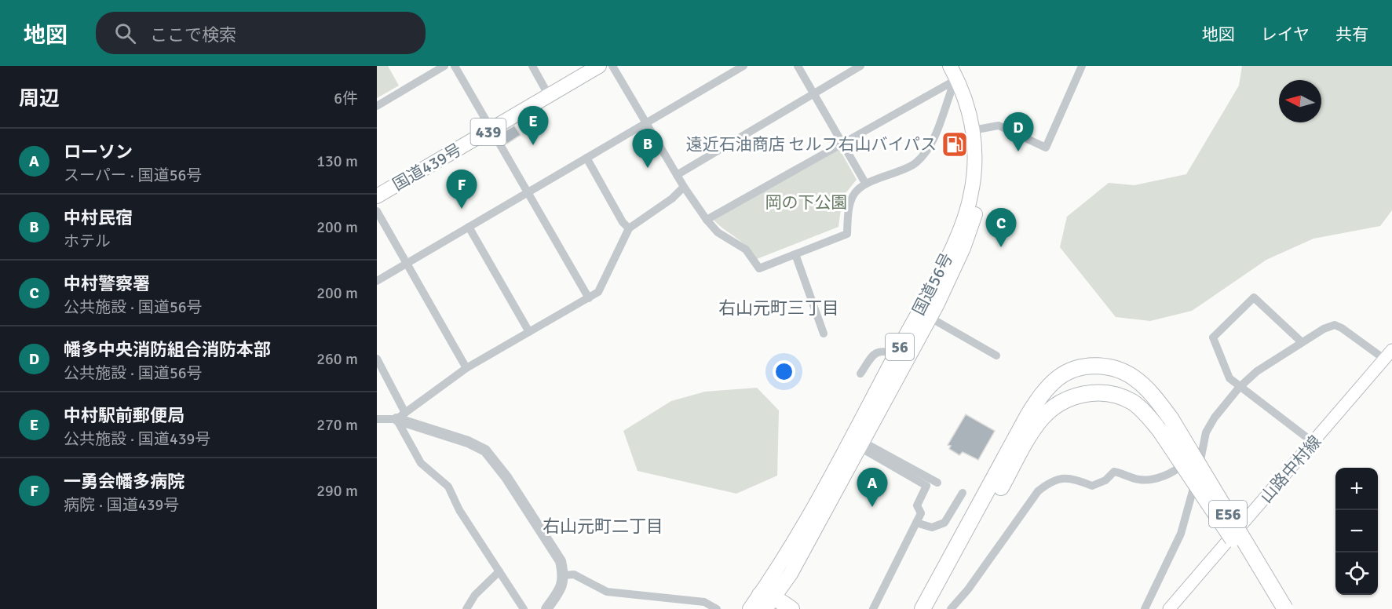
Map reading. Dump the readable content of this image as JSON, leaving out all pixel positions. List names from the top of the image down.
{
  "streets": {
    "highway": [
      "439",
      "国道439号",
      "国道56号",
      "56",
      "E56"
    ],
    "main road": ["山路中村線"]
  },
  "districts": ["右山元町三丁目", "右山元町二丁目"],
  "parks": ["岡の下公園"],
  "places": {
    "fuel station": ["遠近石油商店 セルフ右山バイパス"]
  },
  "north": "left",
  "page": {
    "header": "地図",
    "search": "ここで検索",
    "nav": ["地図", "レイヤ", "共有"],
    "heading": ["周辺", "6件"],
    "pins": [
      "E",
      "D",
      "B",
      "F",
      "C",
      "A"
    ],
    "list": [
      {
        "mark": "A",
        "name": "ローソン",
        "note": "スーパー · 国道56号",
        "value": "130 m"
      },
      {
        "mark": "B",
        "name": "中村民宿",
        "note": "ホテル",
        "value": "200 m"
      },
      {
        "mark": "C",
        "name": "中村警察署",
        "note": "公共施設 · 国道56号",
        "value": "200 m"
      },
      {
        "mark": "D",
        "name": "幡多中央消防組合消防本部",
        "note": "公共施設 · 国道56号",
        "value": "260 m"
      },
      {
        "mark": "E",
        "name": "中村駅前郵便局",
        "note": "公共施設 · 国道439号",
        "value": "270 m"
      },
      {
        "mark": "F",
        "name": "一勇会幡多病院",
        "note": "病院 · 国道439号",
        "value": "290 m"
      }
    ],
    "map_buttons": ["+", "−"]
  }
}
